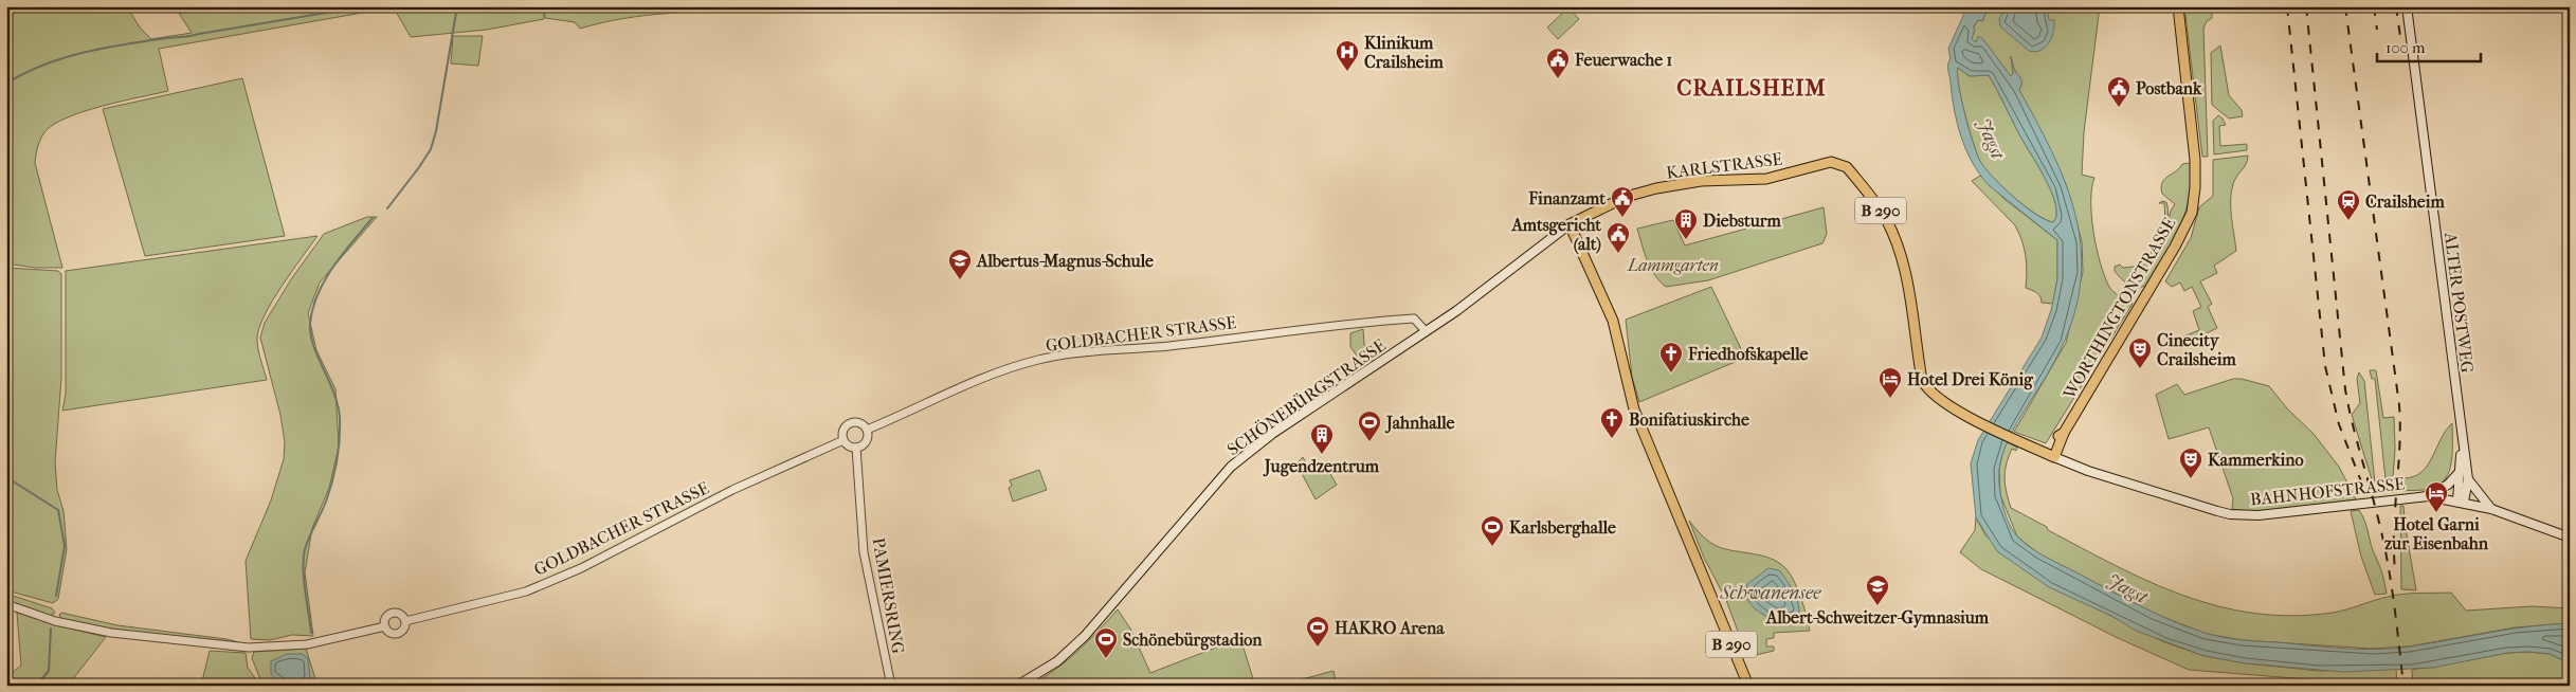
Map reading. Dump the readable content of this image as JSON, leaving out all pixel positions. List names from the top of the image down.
{
  "streets": {
    "main road": [
      "KARLSTRASSE",
      "B 290",
      "ALTER POSTWEG",
      "WORTHINGTONSTRASSE",
      "SCHÖNEBÜRGSTRASSE",
      "BAHNHOFSTRASSE"
    ],
    "street": ["GOLDBACHER STRASSE", "PAMIERSRING"]
  },
  "crossings": [
    ["KARLSTRASSE", "B 290"],
    ["KARLSTRASSE", "WORTHINGTONSTRASSE"],
    ["KARLSTRASSE", "SCHÖNEBÜRGSTRASSE"],
    ["KARLSTRASSE", "BAHNHOFSTRASSE"],
    ["B 290", "SCHÖNEBÜRGSTRASSE"],
    ["WORTHINGTONSTRASSE", "BAHNHOFSTRASSE"],
    ["GOLDBACHER STRASSE", "SCHÖNEBÜRGSTRASSE"],
    ["GOLDBACHER STRASSE", "PAMIERSRING"]
  ],
  "districts": ["CRAILSHEIM"],
  "water": ["Jagst", "Schwanensee"],
  "parks": ["Lammgarten"],
  "places": {
    "hospital": ["Klinikum Crailsheim"],
    "public building": [
      "Feuerwache 1",
      "Postbank",
      "Finanzamt",
      "Amtsgericht (alt)"
    ],
    "station": ["Crailsheim"],
    "building": ["Diebsturm", "Jugendzentrum"],
    "school or university": ["Albertus-Magnus-Schule", "Albert-Schweitzer-Gymnasium"],
    "theatre": ["Cinecity Crailsheim", "Kammerkino"],
    "church": ["Friedhofskapelle", "Bonifatiuskirche"],
    "hotel": ["Hotel Drei König", "Hotel Garni zur Eisenbahn"],
    "sports": [
      "Jahnhalle",
      "Karlsberghalle",
      "HAKRO Arena",
      "Schönebürgstadion"
    ]
  },
  "scale_bar": "100 m"
}
